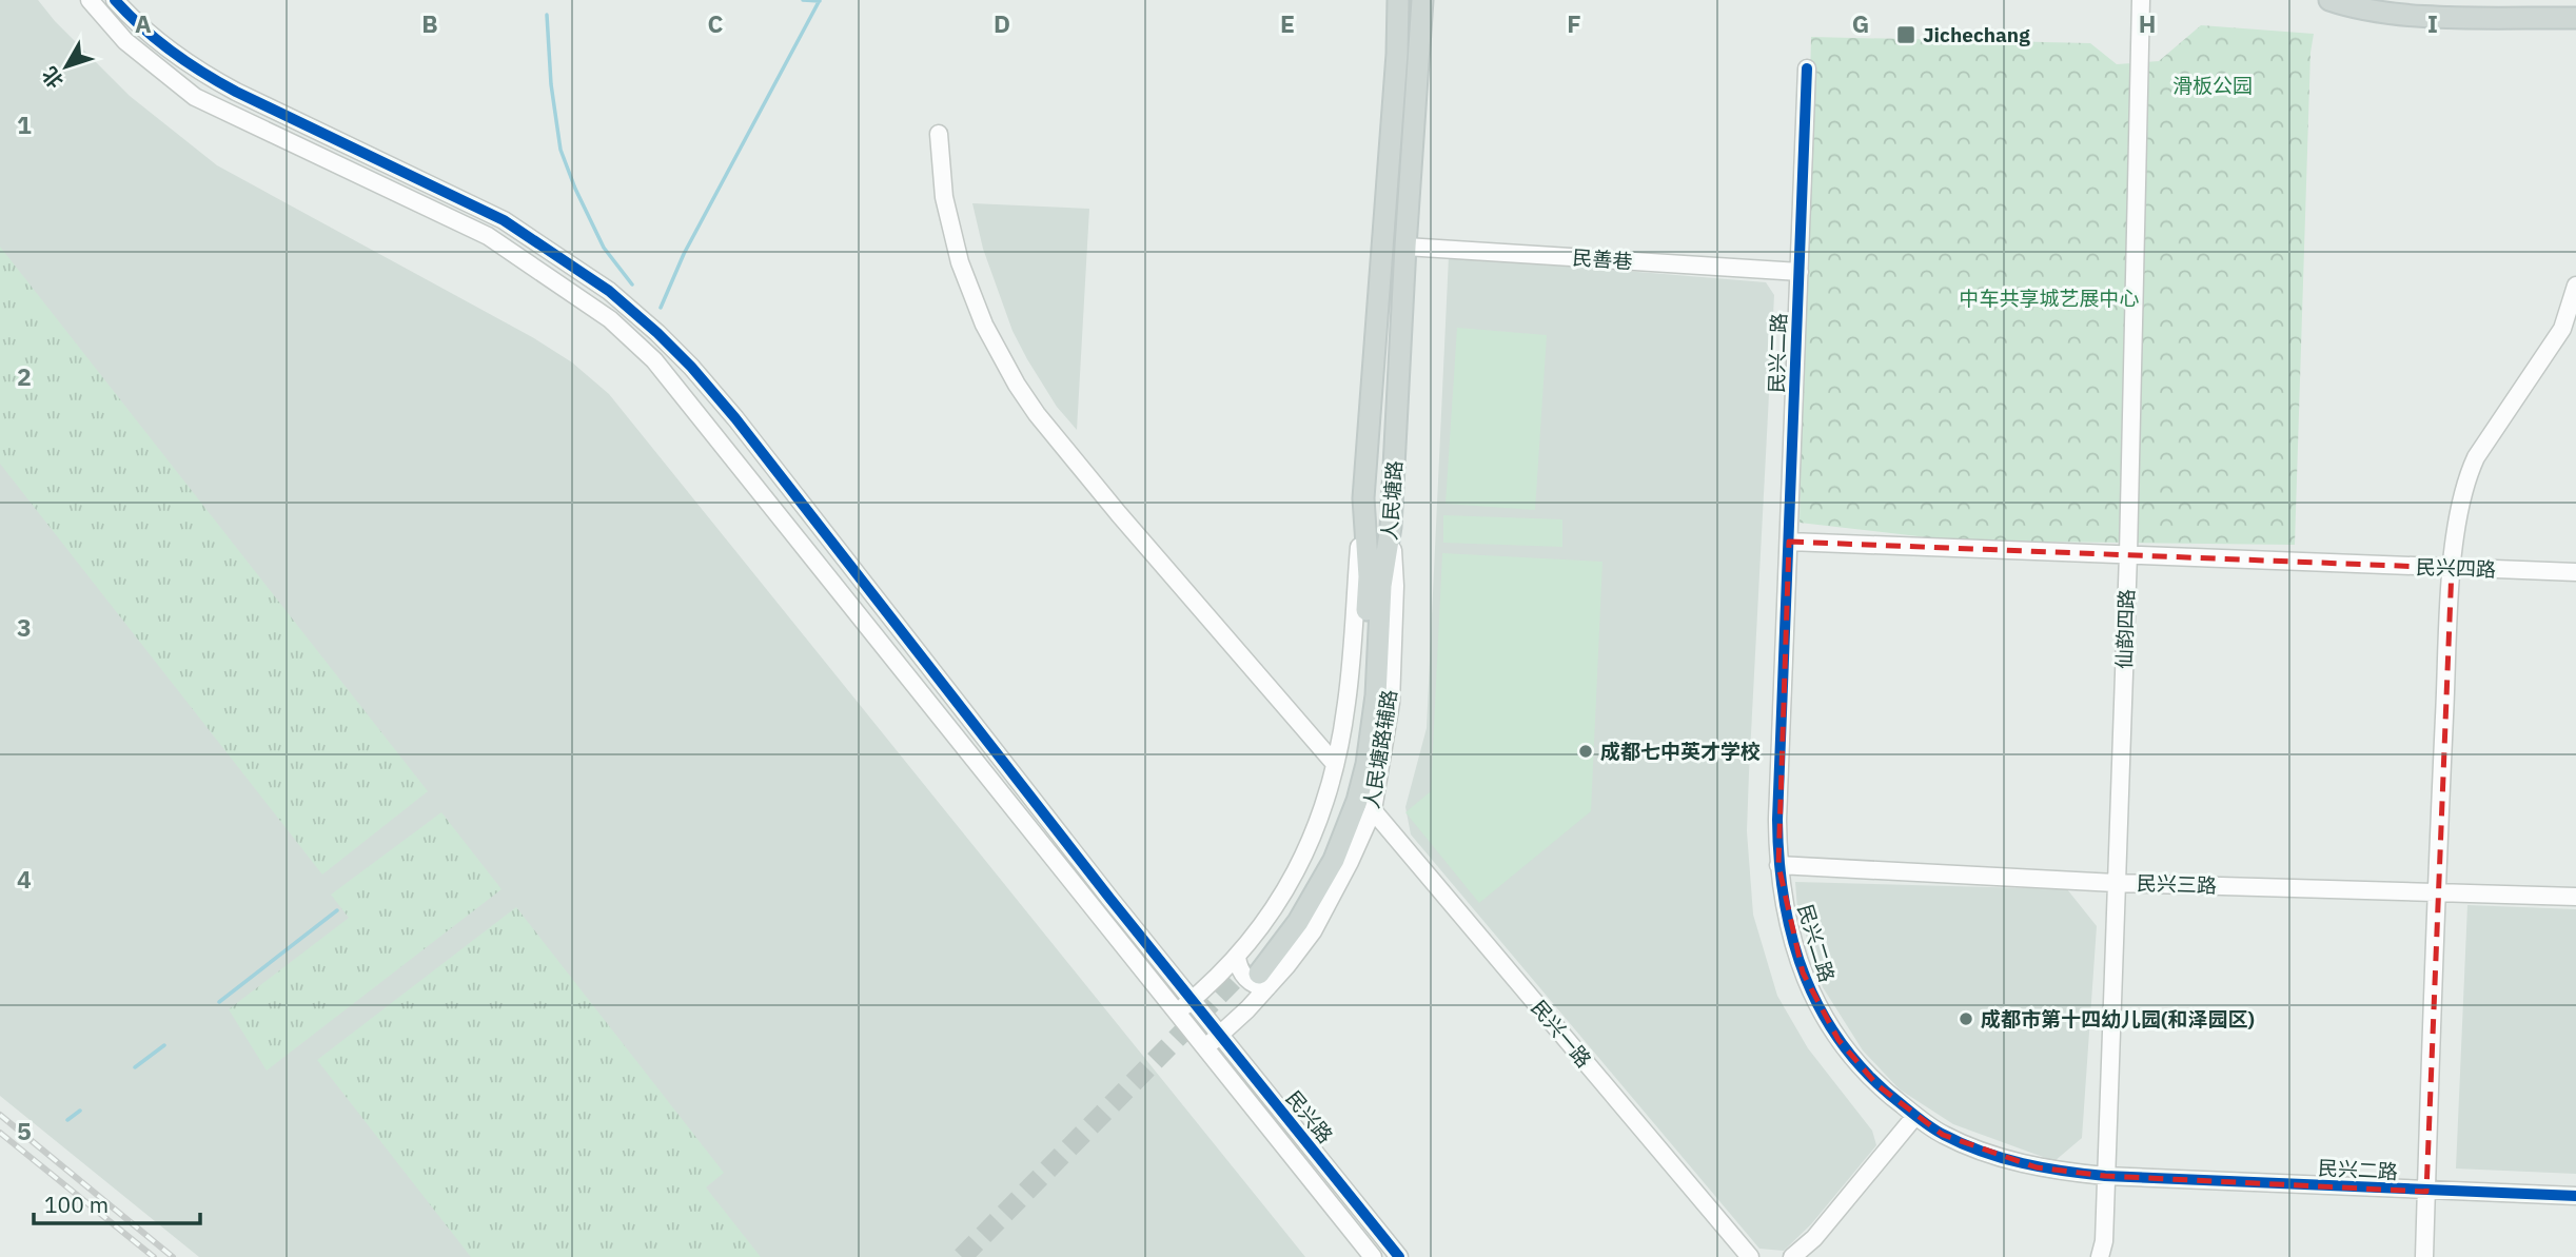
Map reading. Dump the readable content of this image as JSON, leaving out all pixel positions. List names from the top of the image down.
{
  "streets": {
    "main road": ["人民塘路"],
    "street": [
      "民善巷",
      "民兴二路",
      "民兴四路",
      "仙韵四路",
      "人民塘路辅路",
      "民兴三路",
      "民兴一路",
      "民兴路"
    ]
  },
  "crossings": [
    ["民善巷", "民兴二路"],
    ["民善巷", "人民塘路"],
    ["民兴二路", "民兴四路"],
    ["民兴二路", "仙韵四路"],
    ["民兴二路", "民兴三路"],
    ["人民塘路", "人民塘路辅路"],
    ["民兴四路", "仙韵四路"],
    ["仙韵四路", "民兴三路"],
    ["人民塘路辅路", "民兴一路"],
    ["人民塘路辅路", "民兴路"]
  ],
  "parks": ["滑板公园", "中车共享城艺展中心"],
  "places": {
    "transit": ["Jichechang"],
    "other": ["成都七中英才学校", "成都市第十四幼儿园(和泽园区)"]
  },
  "scale_bar": "100 m",
  "north": "bottom left",
  "grid": {
    "columns": [
      "A",
      "B",
      "C",
      "D",
      "E",
      "F",
      "G",
      "H",
      "I"
    ],
    "rows": [
      "1",
      "2",
      "3",
      "4",
      "5"
    ]
  }
}
